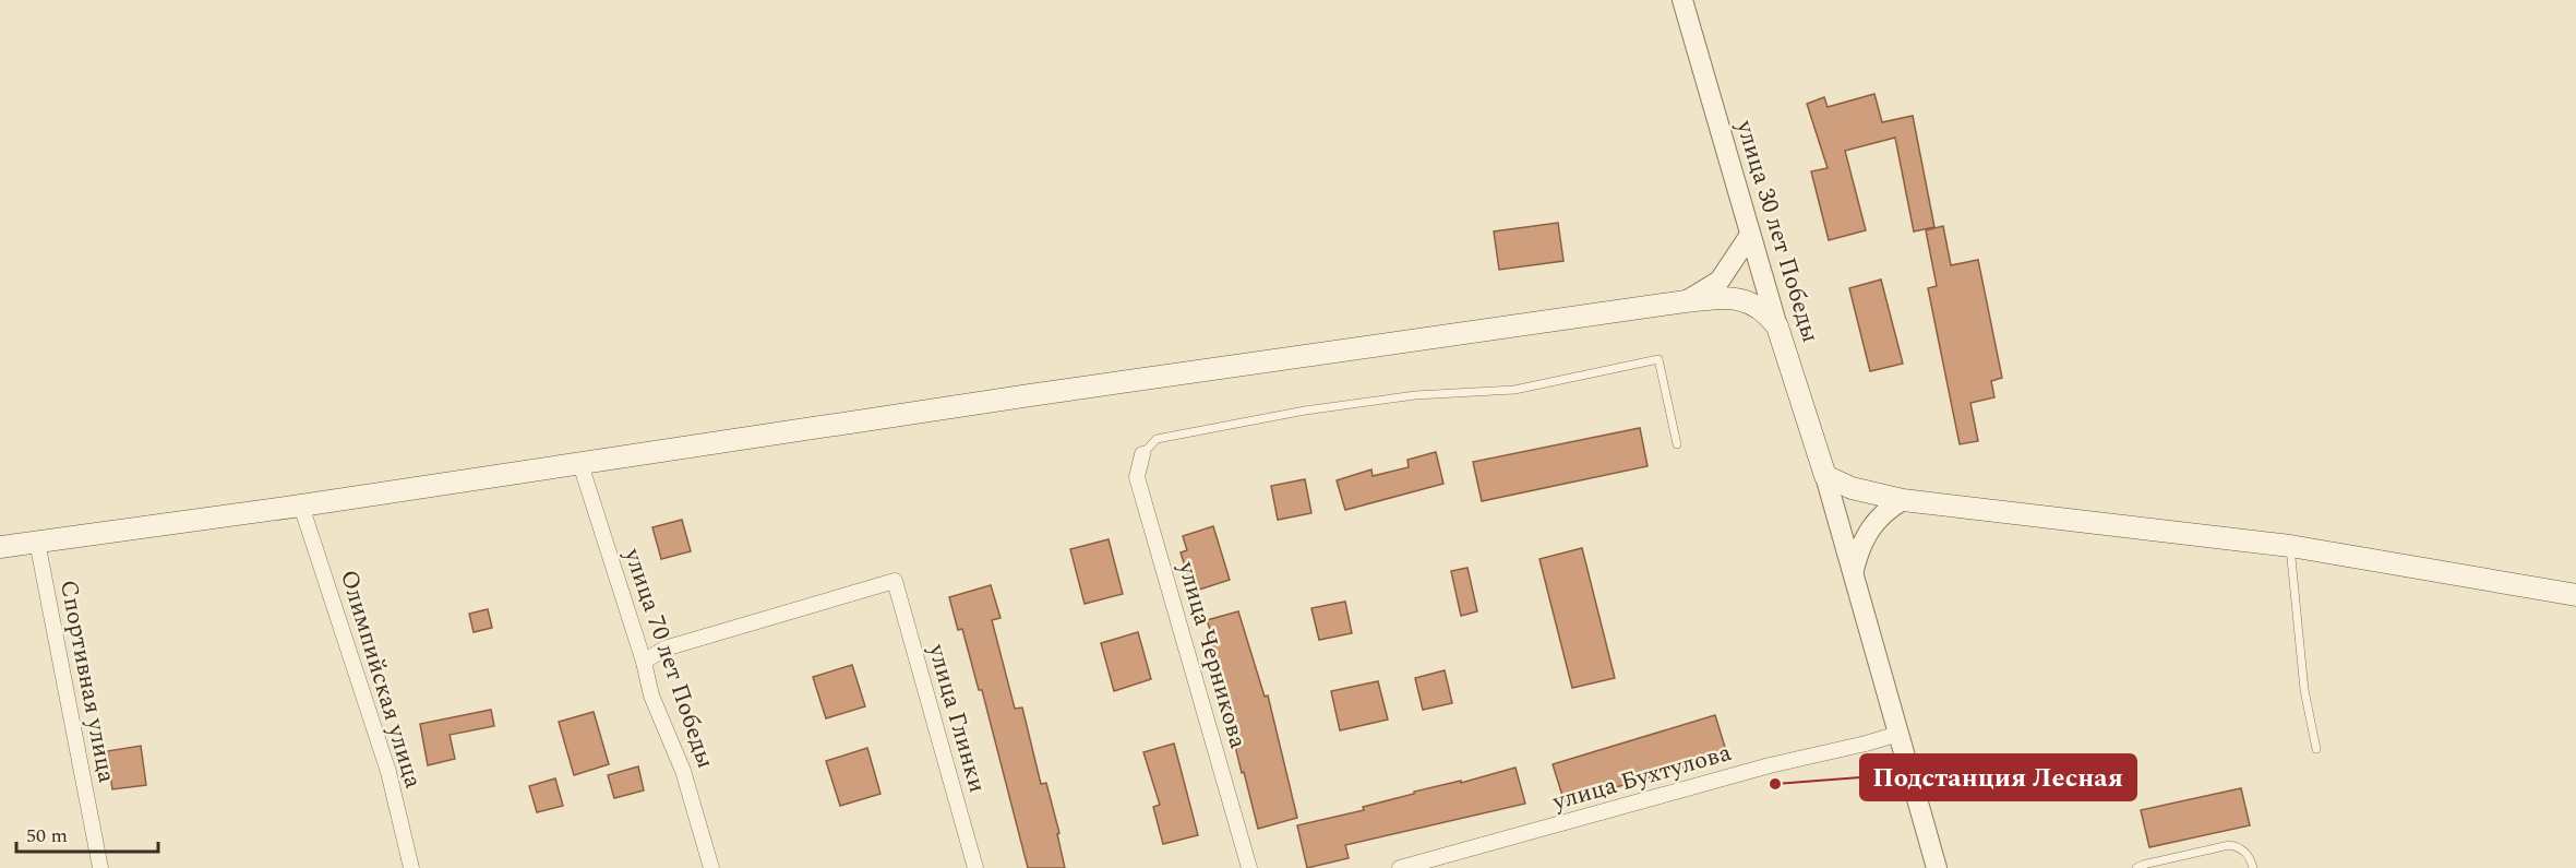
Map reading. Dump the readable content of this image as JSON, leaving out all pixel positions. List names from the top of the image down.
{
  "streets": {
    "main road": ["улица 30 лет Победы"],
    "street": [
      "улица Черникова",
      "улица 70 лет Победы",
      "Олимпийская улица",
      "Спортивная улица",
      "улица Глинки",
      "улица Бухтулова"
    ]
  },
  "crossings": [
    ["улица 70 лет Победы", "улица Глинки"]
  ],
  "places": ["Подстанция Лесная"],
  "scale_bar": "50 m"
}
